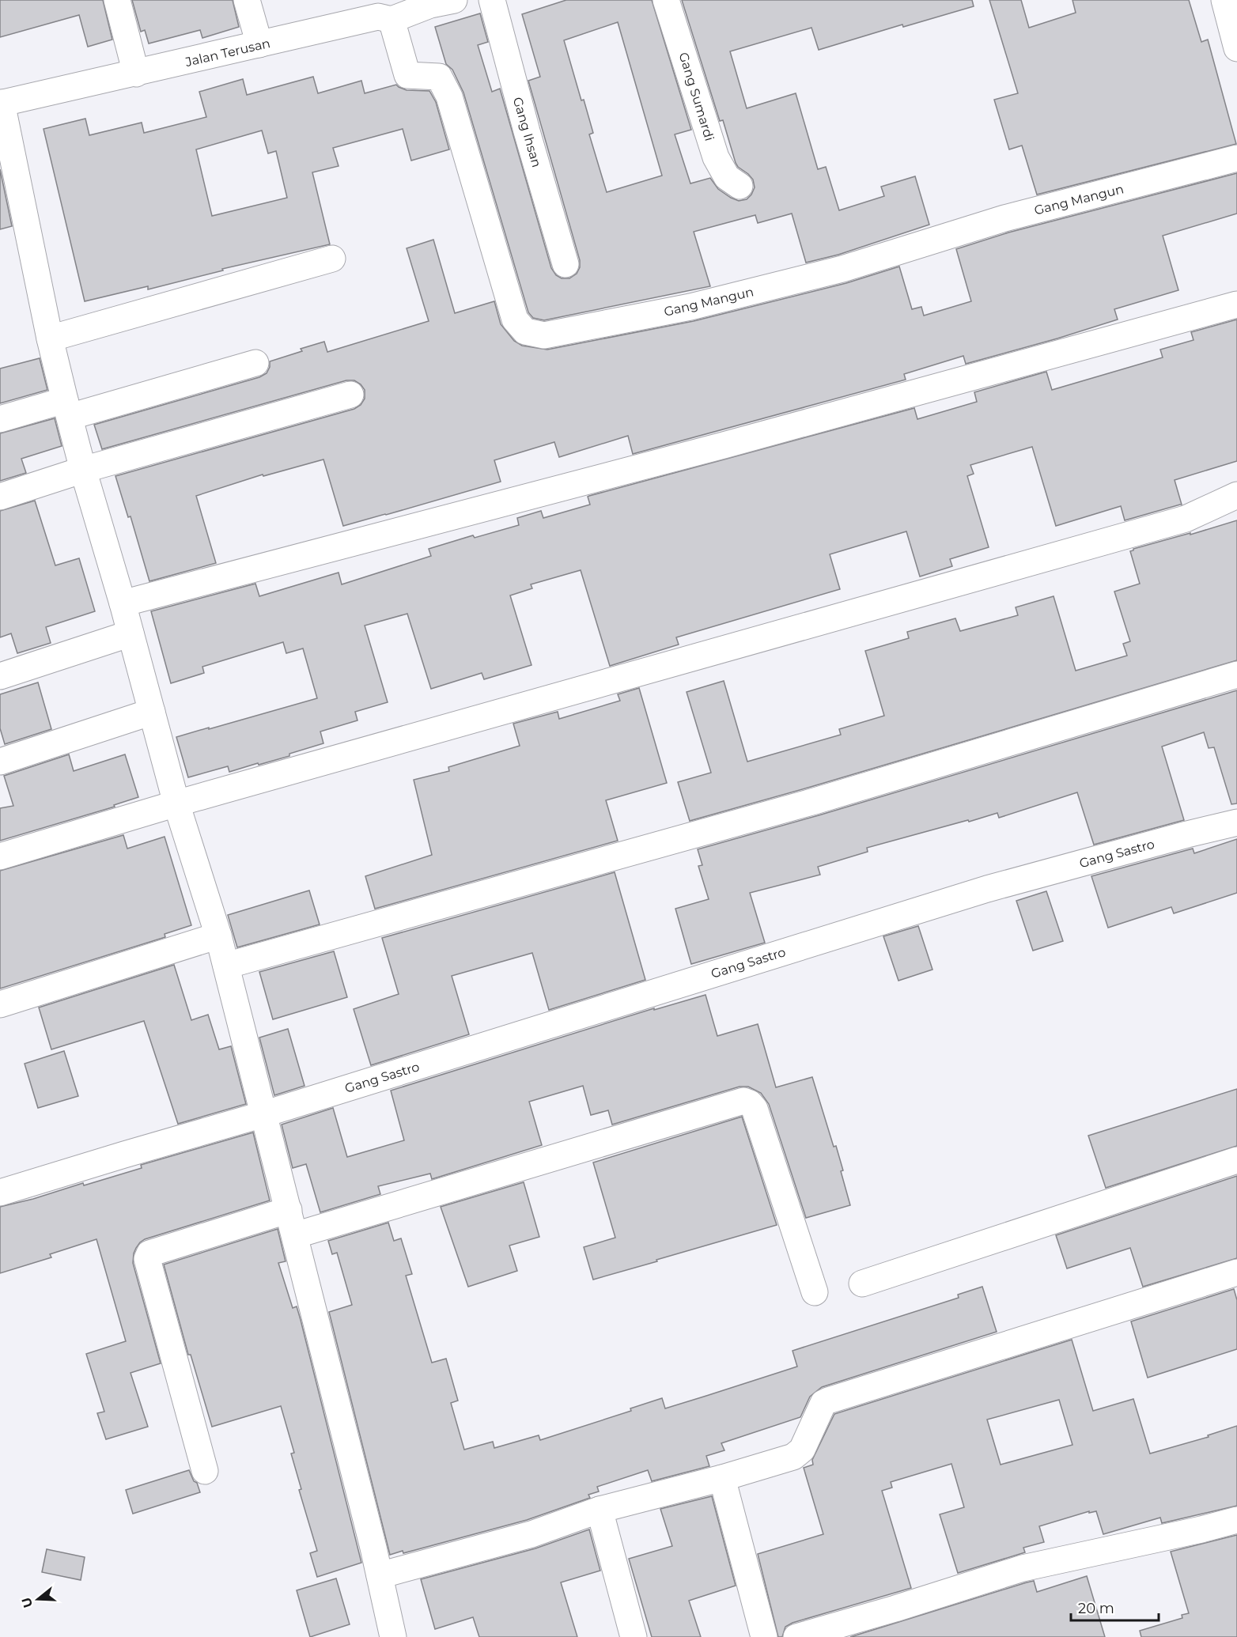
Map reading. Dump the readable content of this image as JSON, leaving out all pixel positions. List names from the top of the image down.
{
  "streets": {
    "street": [
      "Jalan Terusan",
      "Gang Sumardi",
      "Gang Ihsan",
      "Gang Mangun",
      "Gang Sastro"
    ]
  },
  "crossings": [
    ["Jalan Terusan", "Gang Mangun"]
  ],
  "scale_bar": "20 m",
  "north": "left"
}
